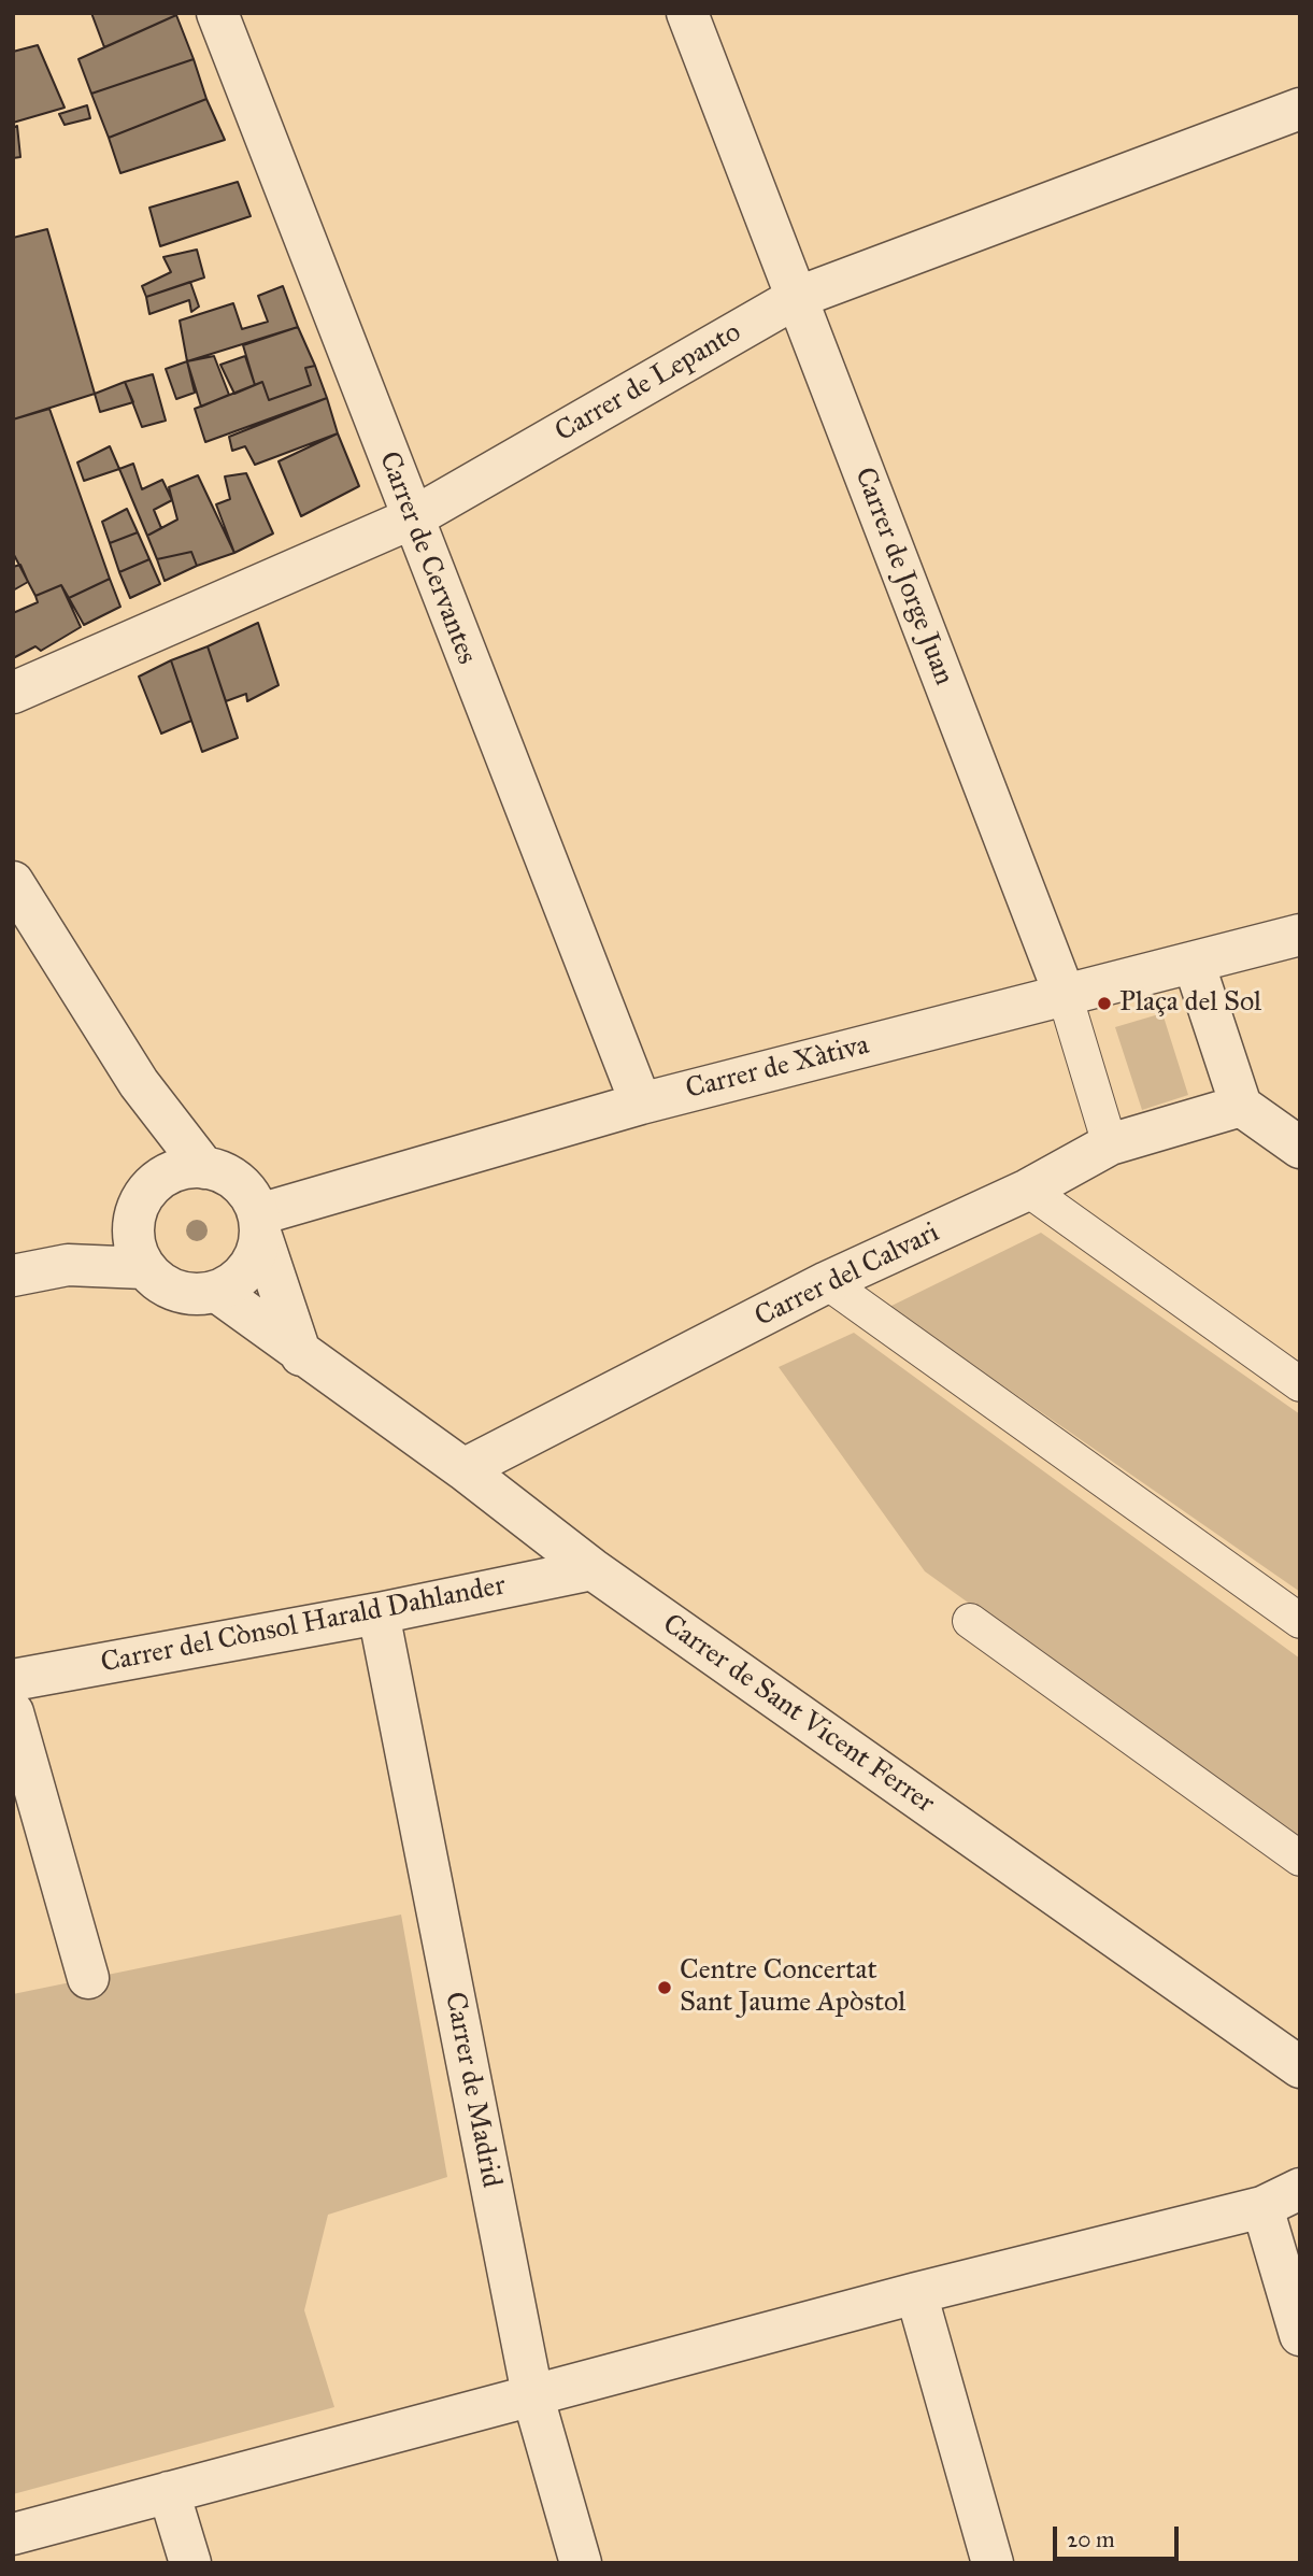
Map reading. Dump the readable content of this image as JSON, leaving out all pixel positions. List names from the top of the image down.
{
  "streets": {
    "street": [
      "Carrer de Lepanto",
      "Carrer de Cervantes",
      "Carrer de Jorge Juan",
      "Carrer de Xàtiva",
      "Carrer del Calvari",
      "Carrer del Cònsol Harald Dahlander",
      "Carrer de Sant Vicent Ferrer",
      "Carrer de Madrid"
    ]
  },
  "crossings": [
    ["Carrer de Lepanto", "Carrer de Cervantes"],
    ["Carrer de Lepanto", "Carrer de Jorge Juan"],
    ["Carrer de Cervantes", "Carrer de Xàtiva"],
    ["Carrer de Jorge Juan", "Carrer de Xàtiva"],
    ["Carrer de Jorge Juan", "Carrer del Calvari"],
    ["Carrer de Xàtiva", "Carrer de Sant Vicent Ferrer"],
    ["Carrer del Calvari", "Carrer de Sant Vicent Ferrer"],
    ["Carrer del Cònsol Harald Dahlander", "Carrer de Sant Vicent Ferrer"],
    ["Carrer del Cònsol Harald Dahlander", "Carrer de Madrid"]
  ],
  "places": ["Plaça del Sol", "Centre Concertat Sant Jaume Apòstol"],
  "scale_bar": "20 m"
}
